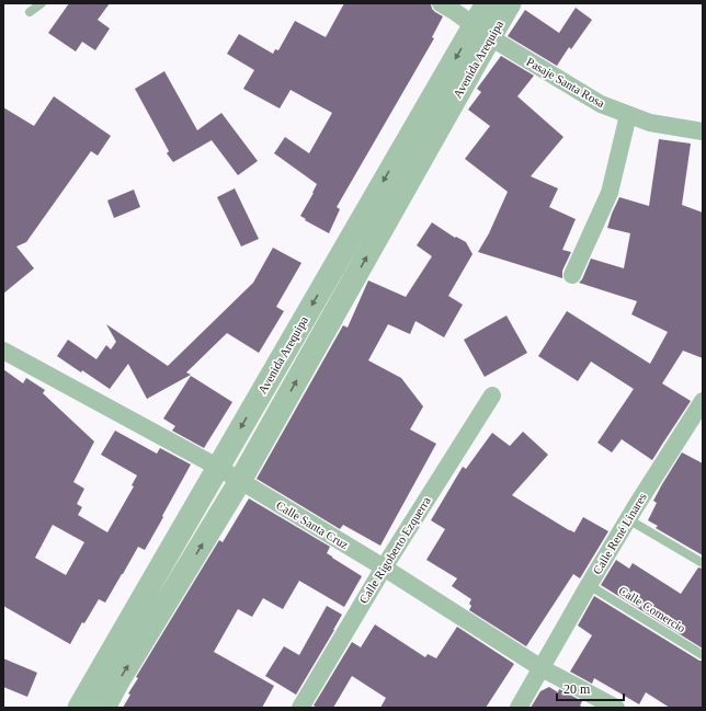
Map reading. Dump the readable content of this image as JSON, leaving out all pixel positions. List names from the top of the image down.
{
  "streets": {
    "street": [
      "Avenida Arequipa",
      "Pasaje Santa Rosa",
      "Calle Santa Cruz",
      "Calle René Linares",
      "Calle Rigoberto Ezquerra"
    ],
    "lane": ["Calle Comercio"]
  },
  "crossings": [
    ["Avenida Arequipa", "Pasaje Santa Rosa"],
    ["Avenida Arequipa", "Calle Santa Cruz"],
    ["Calle Santa Cruz", "Calle René Linares"],
    ["Calle Santa Cruz", "Calle Rigoberto Ezquerra"],
    ["Calle René Linares", "Calle Comercio"]
  ],
  "scale_bar": "20 m"
}
